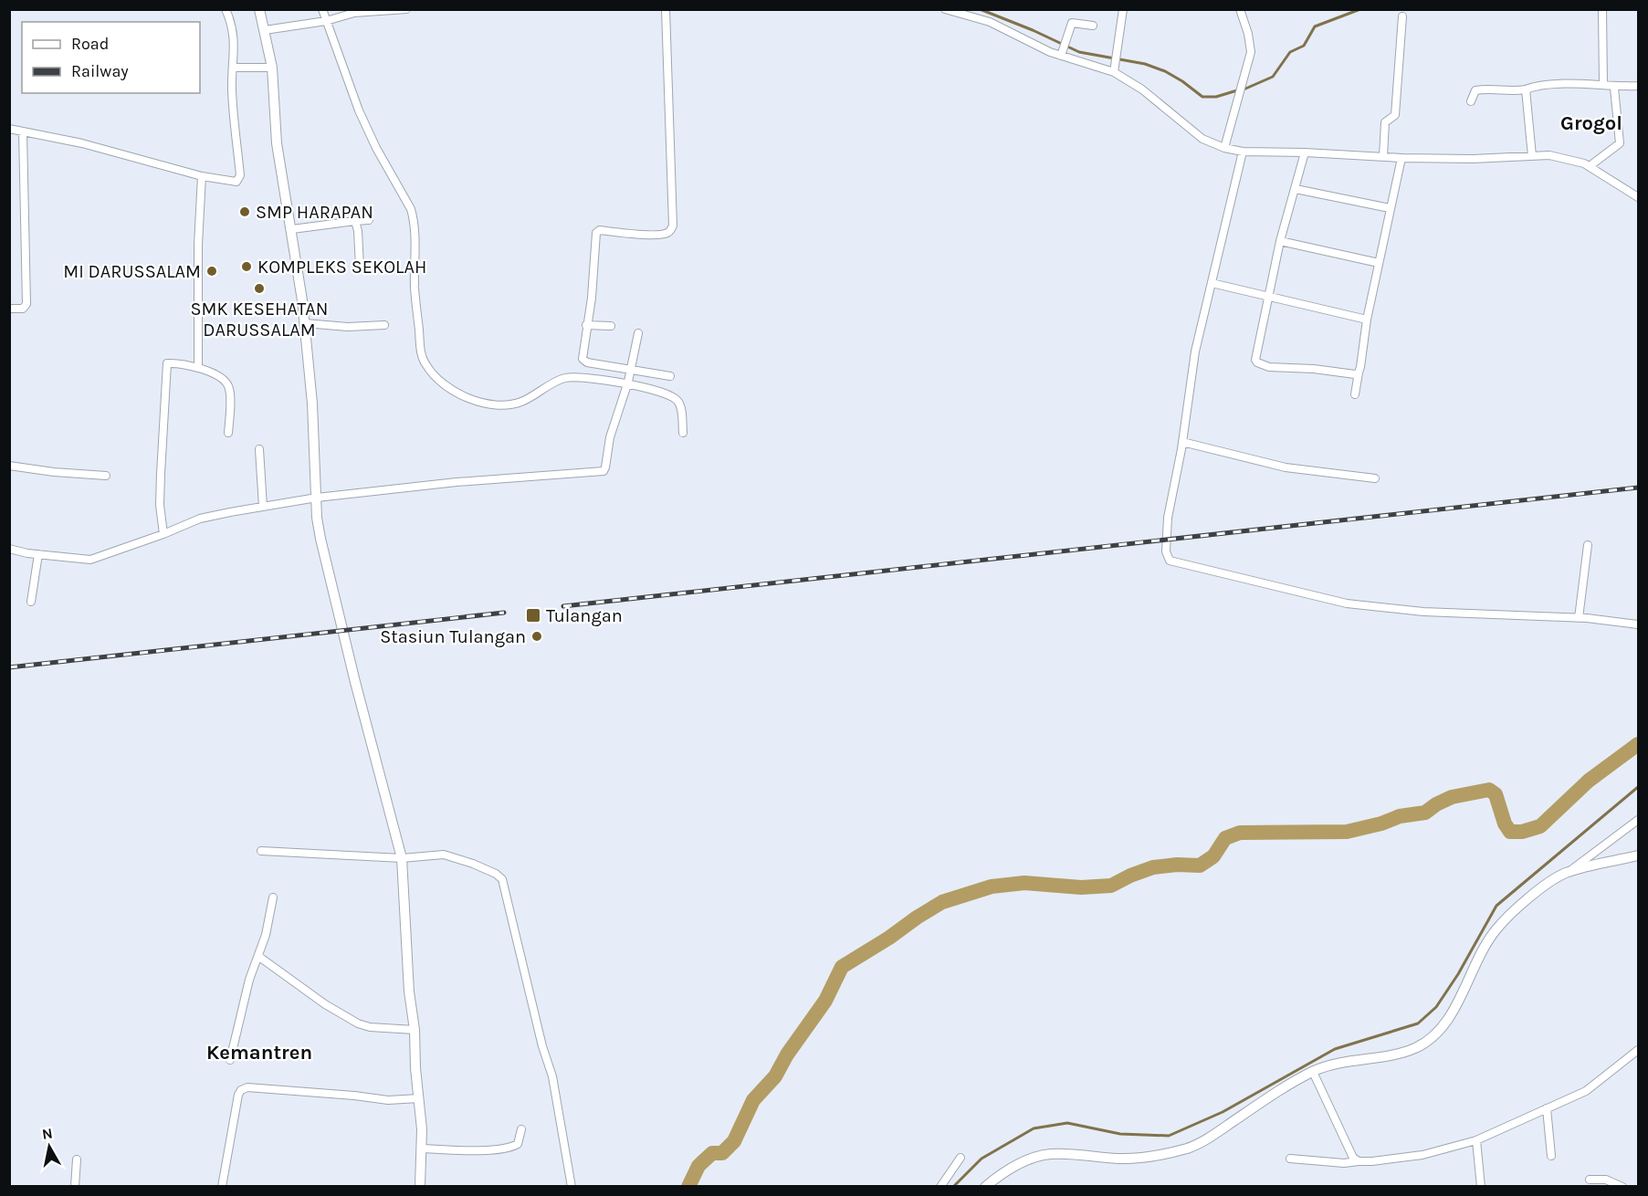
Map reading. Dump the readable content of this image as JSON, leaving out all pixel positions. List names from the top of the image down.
{
  "districts": ["Grogol", "Kemantren"],
  "places": {
    "other": [
      "SMP HARAPAN",
      "KOMPLEKS SEKOLAH",
      "MI DARUSSALAM",
      "SMK KESEHATAN DARUSSALAM",
      "Stasiun Tulangan"
    ],
    "transit": ["Tulangan"]
  },
  "legend": ["Road", "Railway"],
  "north": "top"
}
